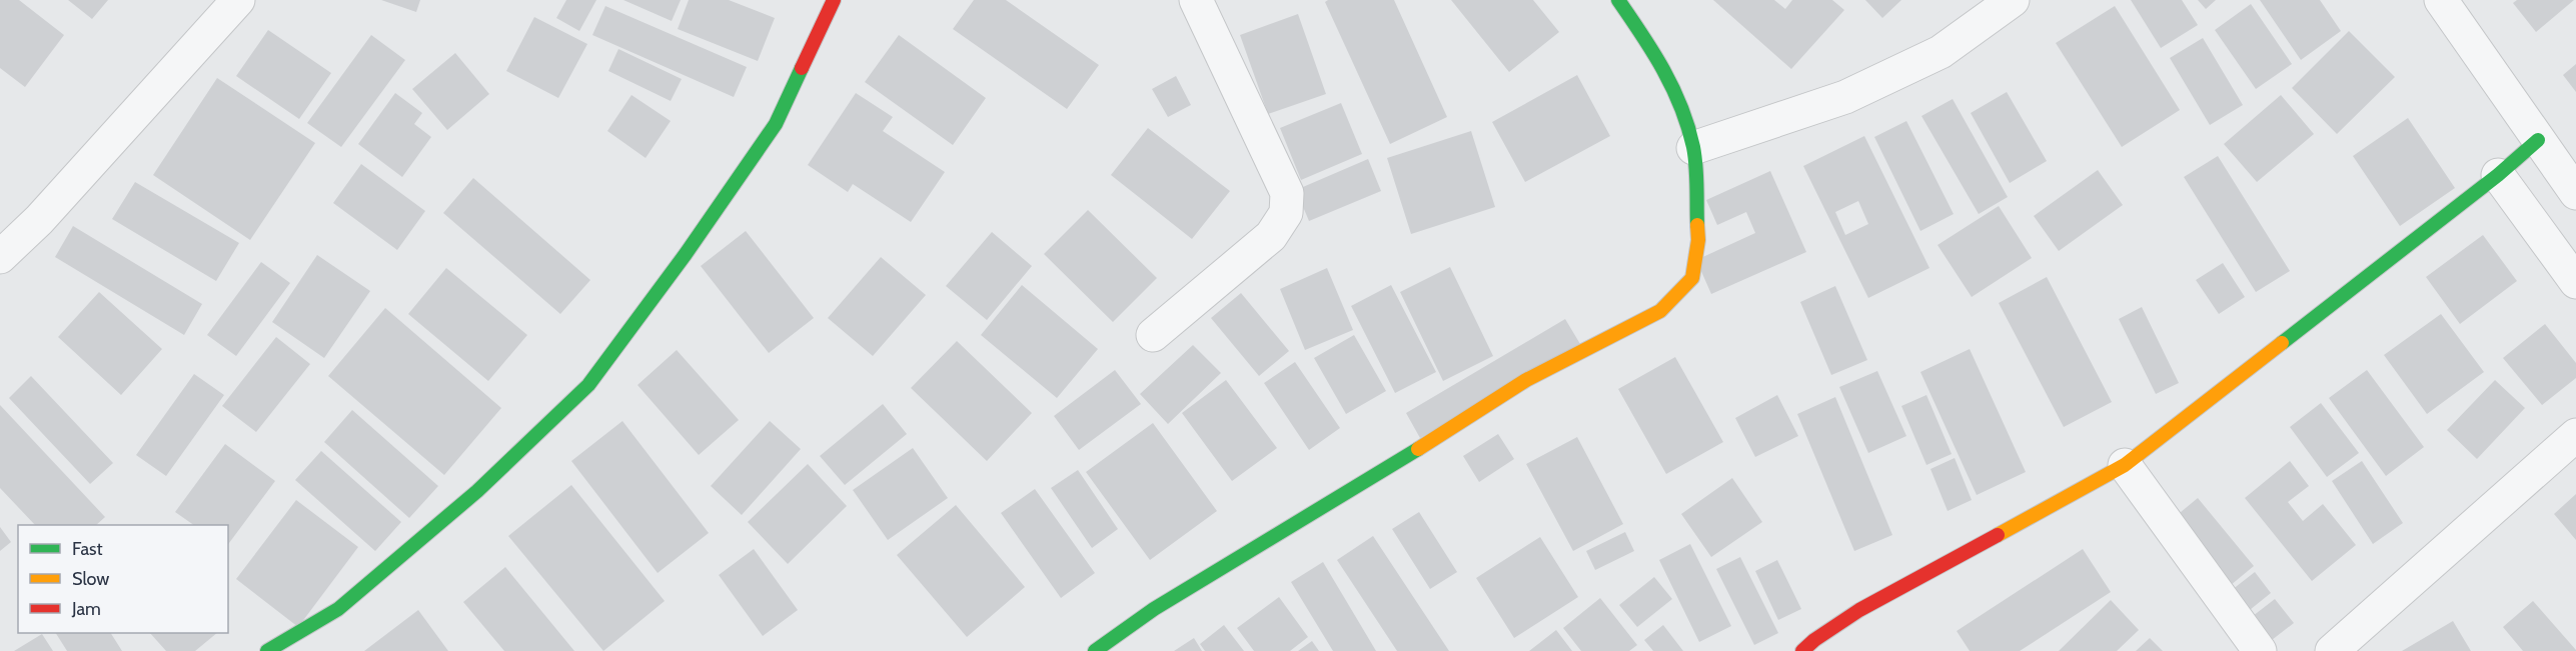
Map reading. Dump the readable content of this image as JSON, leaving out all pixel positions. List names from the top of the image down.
{
  "legend": ["Fast", "Slow", "Jam"]
}
